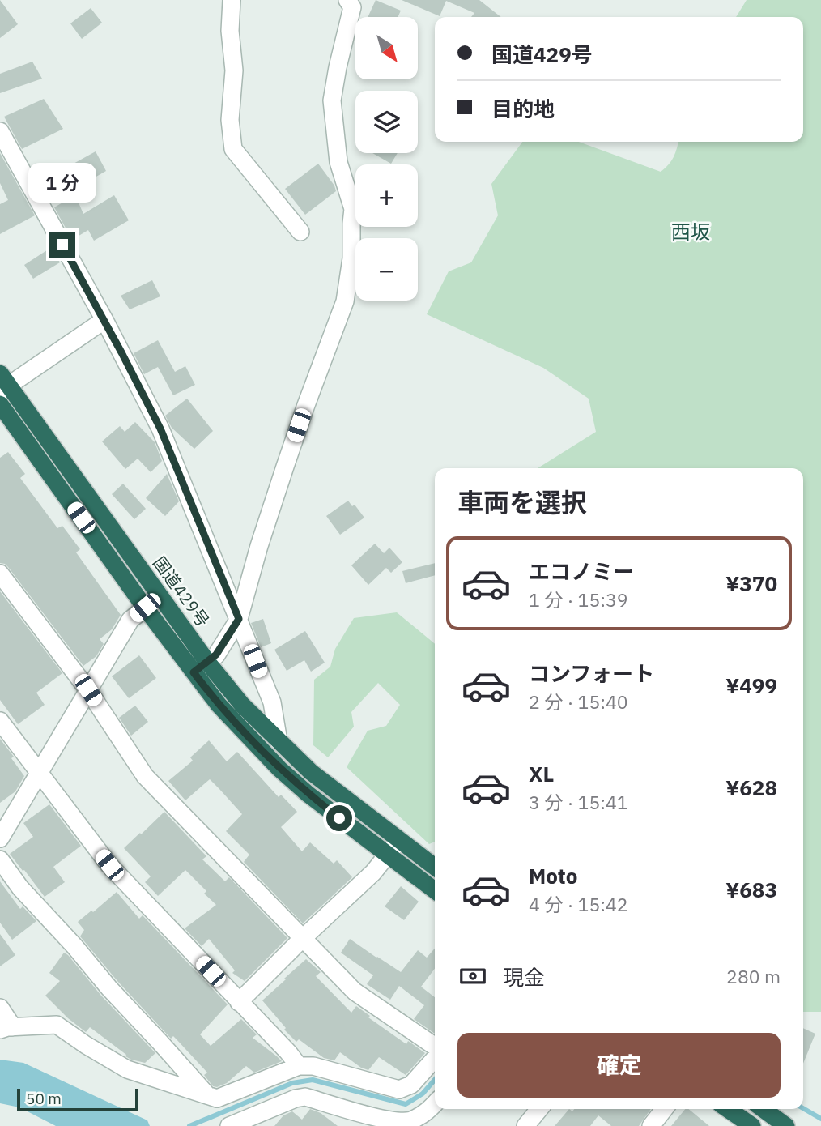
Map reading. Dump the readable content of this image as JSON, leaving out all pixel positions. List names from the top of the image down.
{
  "streets": {
    "highway": ["国道429号"]
  },
  "districts": ["西坂"],
  "scale_bar": "50 m",
  "north": "bottom right",
  "page": {
    "map_buttons": ["+", "−"],
    "banner": ["国道429号", "目的地"],
    "bubble": "1 分",
    "heading": "車両を選択",
    "list": [
      {
        "name": "エコノミー",
        "note": "1 分 · 15:39",
        "value": "¥370"
      },
      {
        "name": "コンフォート",
        "note": "2 分 · 15:40",
        "value": "¥499"
      },
      {
        "name": "XL",
        "note": "3 分 · 15:41",
        "value": "¥628"
      },
      {
        "name": "Moto",
        "note": "4 分 · 15:42",
        "value": "¥683"
      }
    ],
    "pay": ["現金", "280 m"],
    "buttons": "確定",
    "scale": "50 m"
  }
}
